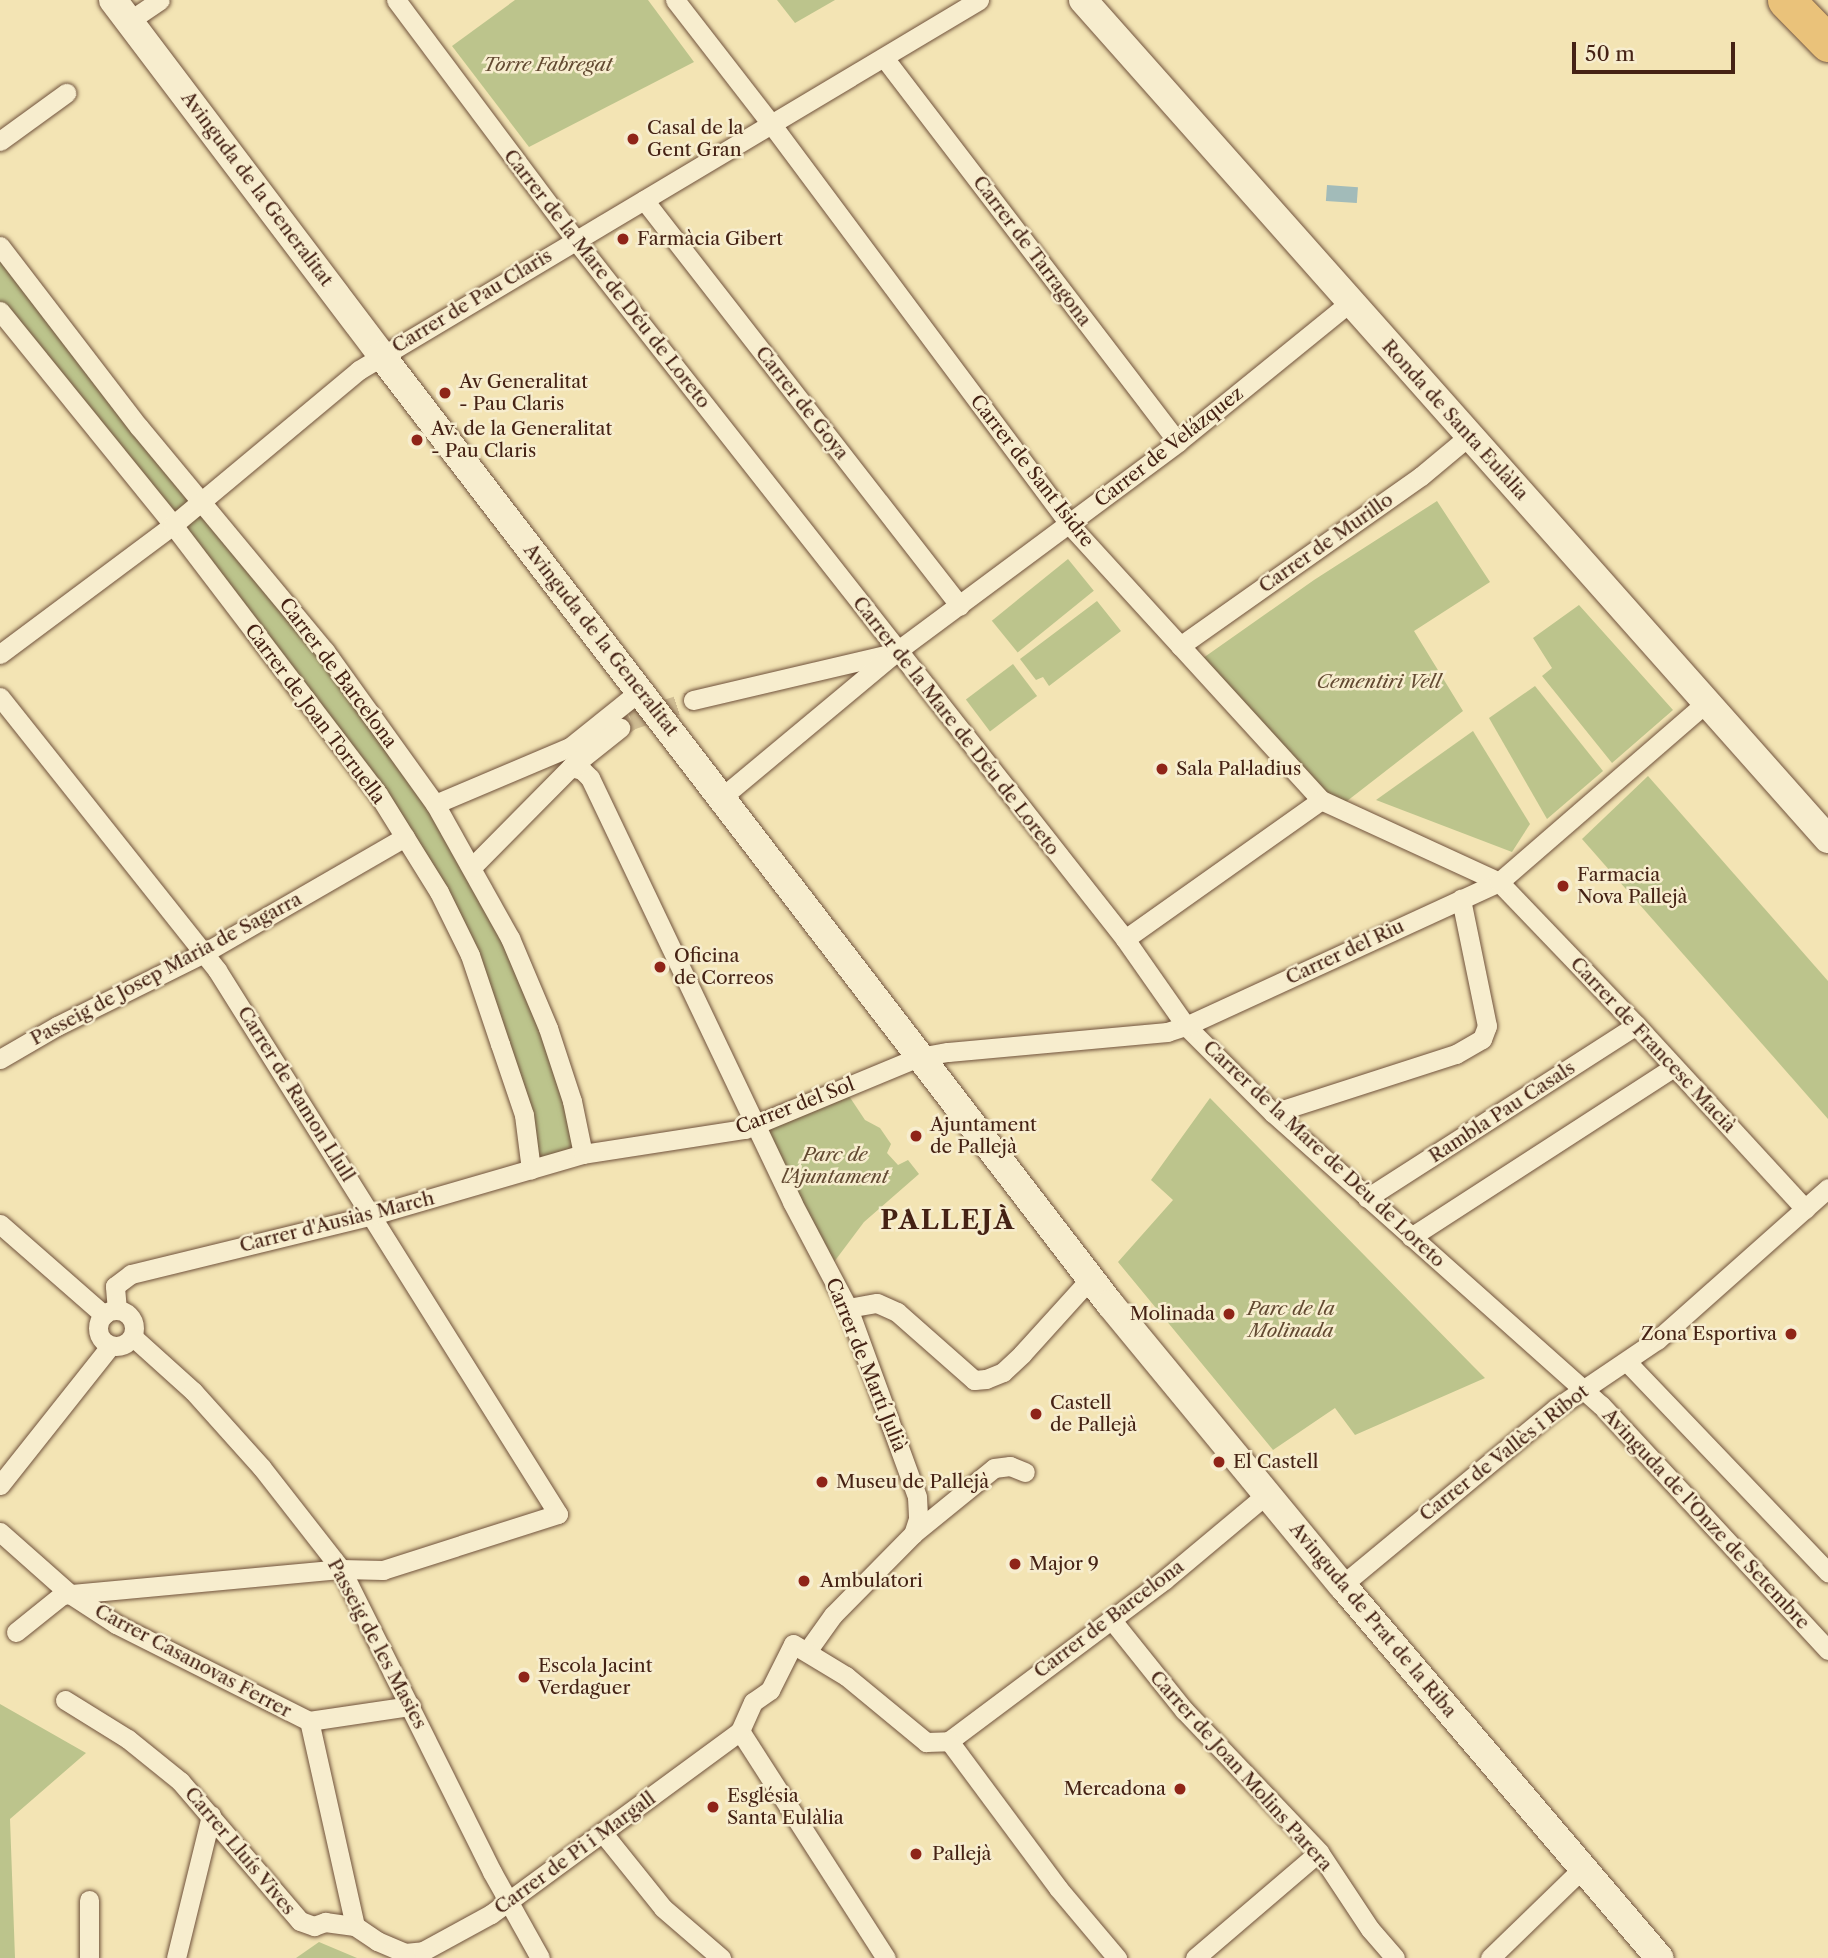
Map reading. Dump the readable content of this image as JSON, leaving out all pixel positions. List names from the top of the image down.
{
  "streets": {
    "main road": ["Avinguda de la Generalitat", "Ronda de Santa Eulàlia", "Avinguda de Prat de la Riba"],
    "street": [
      "Carrer de Tarragona",
      "Carrer de la Mare de Déu de Loreto",
      "Carrer de Pau Claris",
      "Carrer de Goya",
      "Carrer de Velázquez",
      "Carrer de Sant Isidre",
      "Carrer de Murillo",
      "Carrer de Barcelona",
      "Carrer de Joan Torruella",
      "Carrer del Riu",
      "Passeig de Josep Maria de Sagarra",
      "Carrer de Francesc Macià",
      "Carrer de Ramon Llull",
      "Carrer del Sol",
      "Rambla Pau Casals",
      "Carrer d'Ausiàs March",
      "Carrer de Martí Julià",
      "Carrer de Vallès i Ribot",
      "Avinguda de l'Onze de Setembre",
      "Passeig de les Masies",
      "Carrer Casanovas Ferrer",
      "Carrer de Joan Molins Parera",
      "Carrer Lluís Vives",
      "Carrer de Pi i Margall"
    ]
  },
  "crossings": [
    ["Avinguda de la Generalitat", "Carrer de Pau Claris"],
    ["Avinguda de la Generalitat", "Carrer de Velázquez"],
    ["Avinguda de la Generalitat", "Carrer del Riu"],
    ["Avinguda de la Generalitat", "Carrer del Sol"],
    ["Avinguda de la Generalitat", "Avinguda de Prat de la Riba"],
    ["Carrer de Tarragona", "Carrer de Pau Claris"],
    ["Carrer de Tarragona", "Carrer de Velázquez"],
    ["Carrer de la Mare de Déu de Loreto", "Carrer de Pau Claris"],
    ["Carrer de la Mare de Déu de Loreto", "Carrer de Velázquez"],
    ["Carrer de la Mare de Déu de Loreto", "Carrer del Riu"],
    ["Carrer de la Mare de Déu de Loreto", "Rambla Pau Casals"],
    ["Carrer de la Mare de Déu de Loreto", "Carrer de Vallès i Ribot"],
    ["Carrer de la Mare de Déu de Loreto", "Avinguda de l'Onze de Setembre"],
    ["Carrer de Pau Claris", "Carrer de Goya"],
    ["Carrer de Pau Claris", "Carrer de Sant Isidre"],
    ["Carrer de Pau Claris", "Carrer de Barcelona"],
    ["Carrer de Pau Claris", "Carrer de Joan Torruella"],
    ["Carrer de Goya", "Carrer de Velázquez"],
    ["Ronda de Santa Eulàlia", "Carrer de Velázquez"],
    ["Ronda de Santa Eulàlia", "Carrer de Murillo"],
    ["Ronda de Santa Eulàlia", "Carrer del Riu"],
    ["Carrer de Velázquez", "Carrer de Sant Isidre"],
    ["Carrer de Sant Isidre", "Carrer de Murillo"],
    ["Carrer de Sant Isidre", "Carrer del Riu"],
    ["Carrer de Sant Isidre", "Carrer de Francesc Macià"],
    ["Carrer de Barcelona", "Carrer del Sol"],
    ["Carrer de Barcelona", "Carrer d'Ausiàs March"],
    ["Carrer de Barcelona", "Avinguda de Prat de la Riba"],
    ["Carrer de Barcelona", "Carrer de Joan Molins Parera"],
    ["Carrer de Joan Torruella", "Passeig de Josep Maria de Sagarra"],
    ["Carrer de Joan Torruella", "Carrer d'Ausiàs March"],
    ["Carrer del Riu", "Carrer de Francesc Macià"],
    ["Carrer del Riu", "Carrer del Sol"],
    ["Passeig de Josep Maria de Sagarra", "Carrer de Ramon Llull"],
    ["Carrer de Francesc Macià", "Rambla Pau Casals"],
    ["Carrer de Francesc Macià", "Carrer de Vallès i Ribot"],
    ["Carrer de Ramon Llull", "Carrer d'Ausiàs March"],
    ["Carrer de Ramon Llull", "Passeig de les Masies"],
    ["Carrer del Sol", "Carrer d'Ausiàs March"],
    ["Carrer del Sol", "Carrer de Martí Julià"],
    ["Carrer d'Ausiàs March", "Passeig de les Masies"],
    ["Carrer de Vallès i Ribot", "Avinguda de l'Onze de Setembre"],
    ["Carrer de Vallès i Ribot", "Avinguda de Prat de la Riba"],
    ["Passeig de les Masies", "Carrer Casanovas Ferrer"],
    ["Passeig de les Masies", "Carrer de Pi i Margall"],
    ["Carrer Lluís Vives", "Carrer de Pi i Margall"]
  ],
  "districts": ["PALLEJÀ"],
  "parks": [
    "Torre Fabregat",
    "Cementiri Vell",
    "Parc de l'Ajuntament",
    "Parc de la Molinada"
  ],
  "places": [
    "Casal de la Gent Gran",
    "Farmàcia Gibert",
    "Av Generalitat - Pau Claris",
    "Av. de la Generalitat - Pau Claris",
    "Sala Pal·ladius",
    "Farmacia Nova Pallejà",
    "Oficina de Correos",
    "Ajuntament de Pallejà",
    "Molinada",
    "Zona Esportiva",
    "Castell de Pallejà",
    "El Castell",
    "Museu de Pallejà",
    "Major 9",
    "Ambulatori",
    "Escola Jacint Verdaguer",
    "Mercadona",
    "Església Santa Eulàlia",
    "Pallejà"
  ],
  "scale_bar": "50 m"
}
